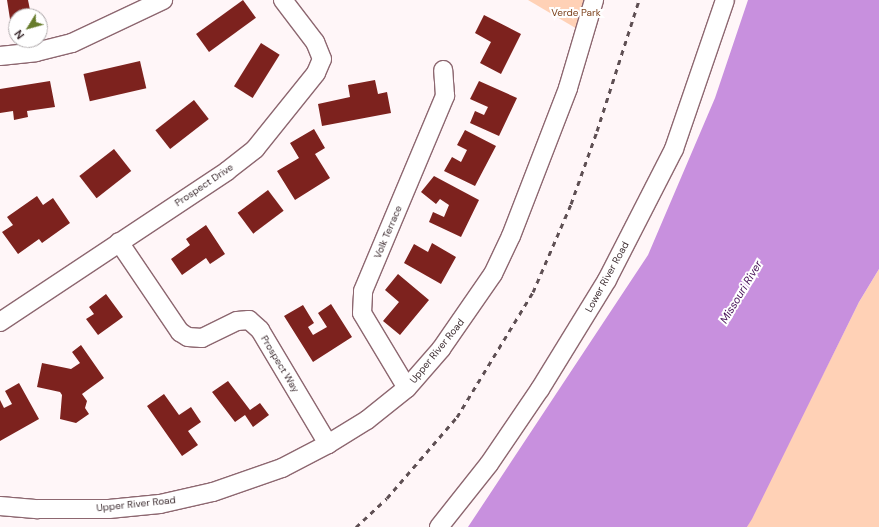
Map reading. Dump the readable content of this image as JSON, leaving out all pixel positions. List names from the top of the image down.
{
  "streets": {
    "street": [
      "Prospect Drive",
      "Volk Terrace",
      "Lower River Road",
      "Upper River Road",
      "Prospect Way"
    ]
  },
  "crossings": [
    ["Prospect Drive", "Prospect Way"],
    ["Volk Terrace", "Upper River Road"],
    ["Upper River Road", "Prospect Way"]
  ],
  "water": ["Missouri River"],
  "parks": ["Verde Park"],
  "north": "bottom left"
}
